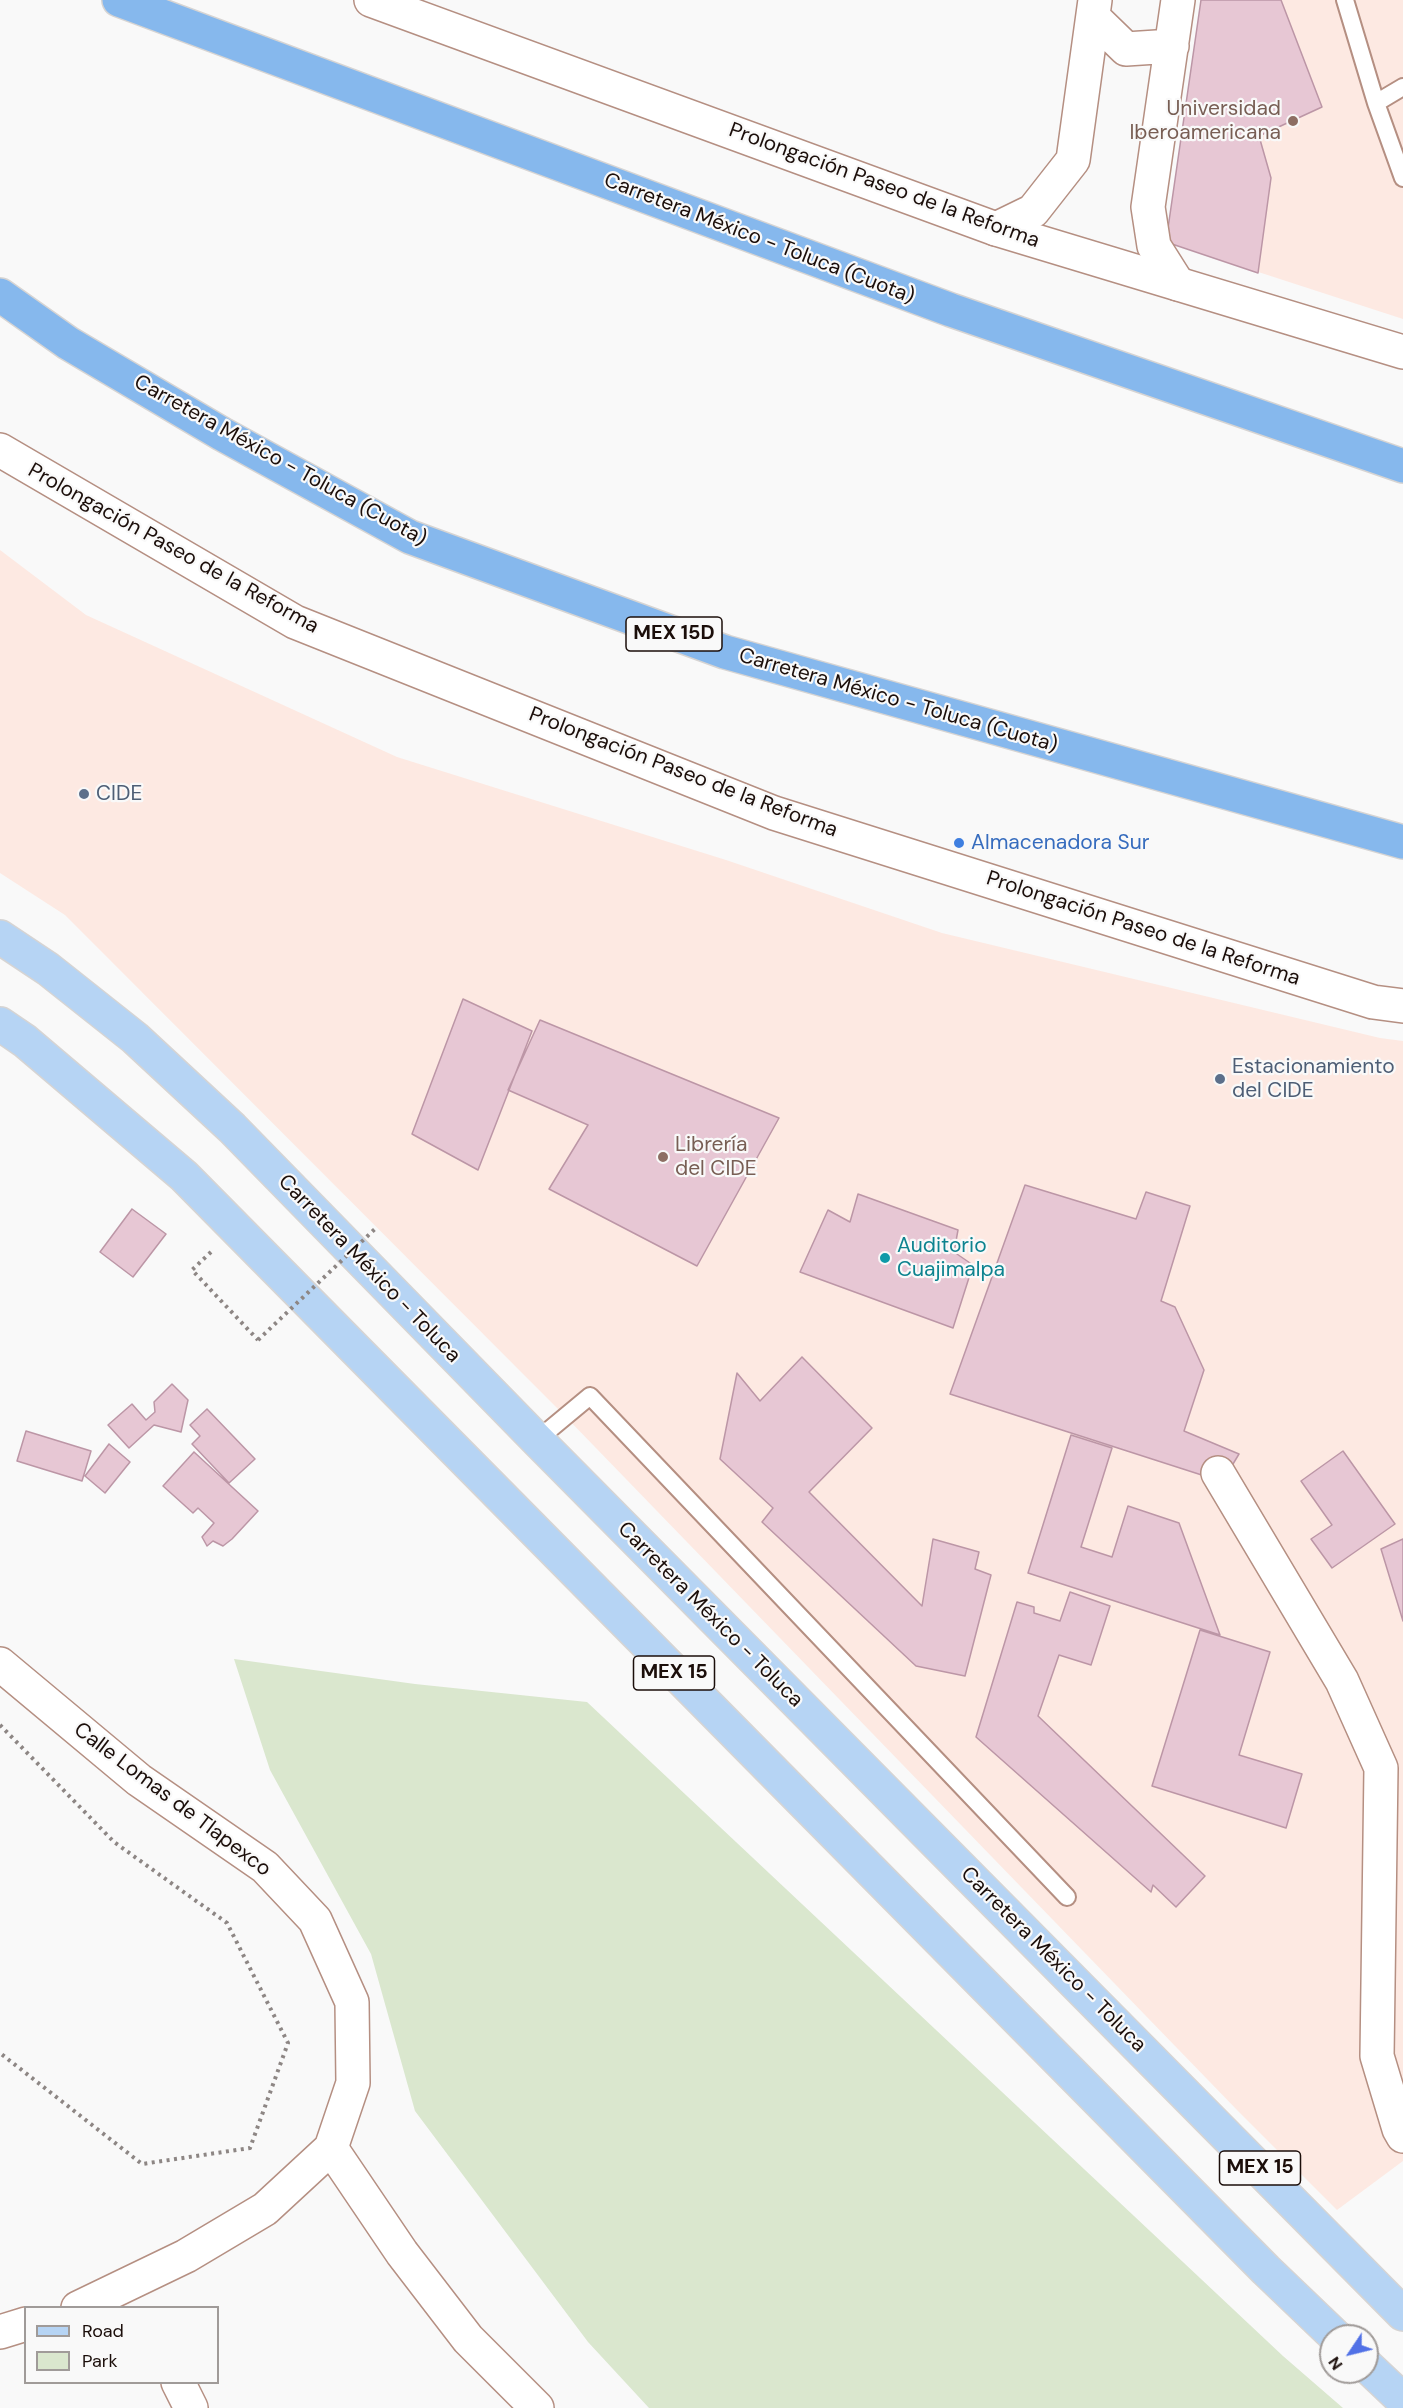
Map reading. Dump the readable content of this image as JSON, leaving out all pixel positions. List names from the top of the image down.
{
  "streets": {
    "highway": ["Carretera México - Toluca (Cuota)", "MEX 15D"],
    "main road": ["Carretera México - Toluca", "MEX 15"],
    "street": ["Prolongación Paseo de la Reforma", "Calle Lomas de Tlapexco"]
  },
  "places": [
    "Universidad Iberoamericana",
    "CIDE",
    "Almacenadora Sur",
    "Estacionamiento del CIDE",
    "Librería del CIDE",
    "Auditorio Cuajimalpa"
  ],
  "legend": ["Road", "Park"],
  "north": "bottom left"
}
